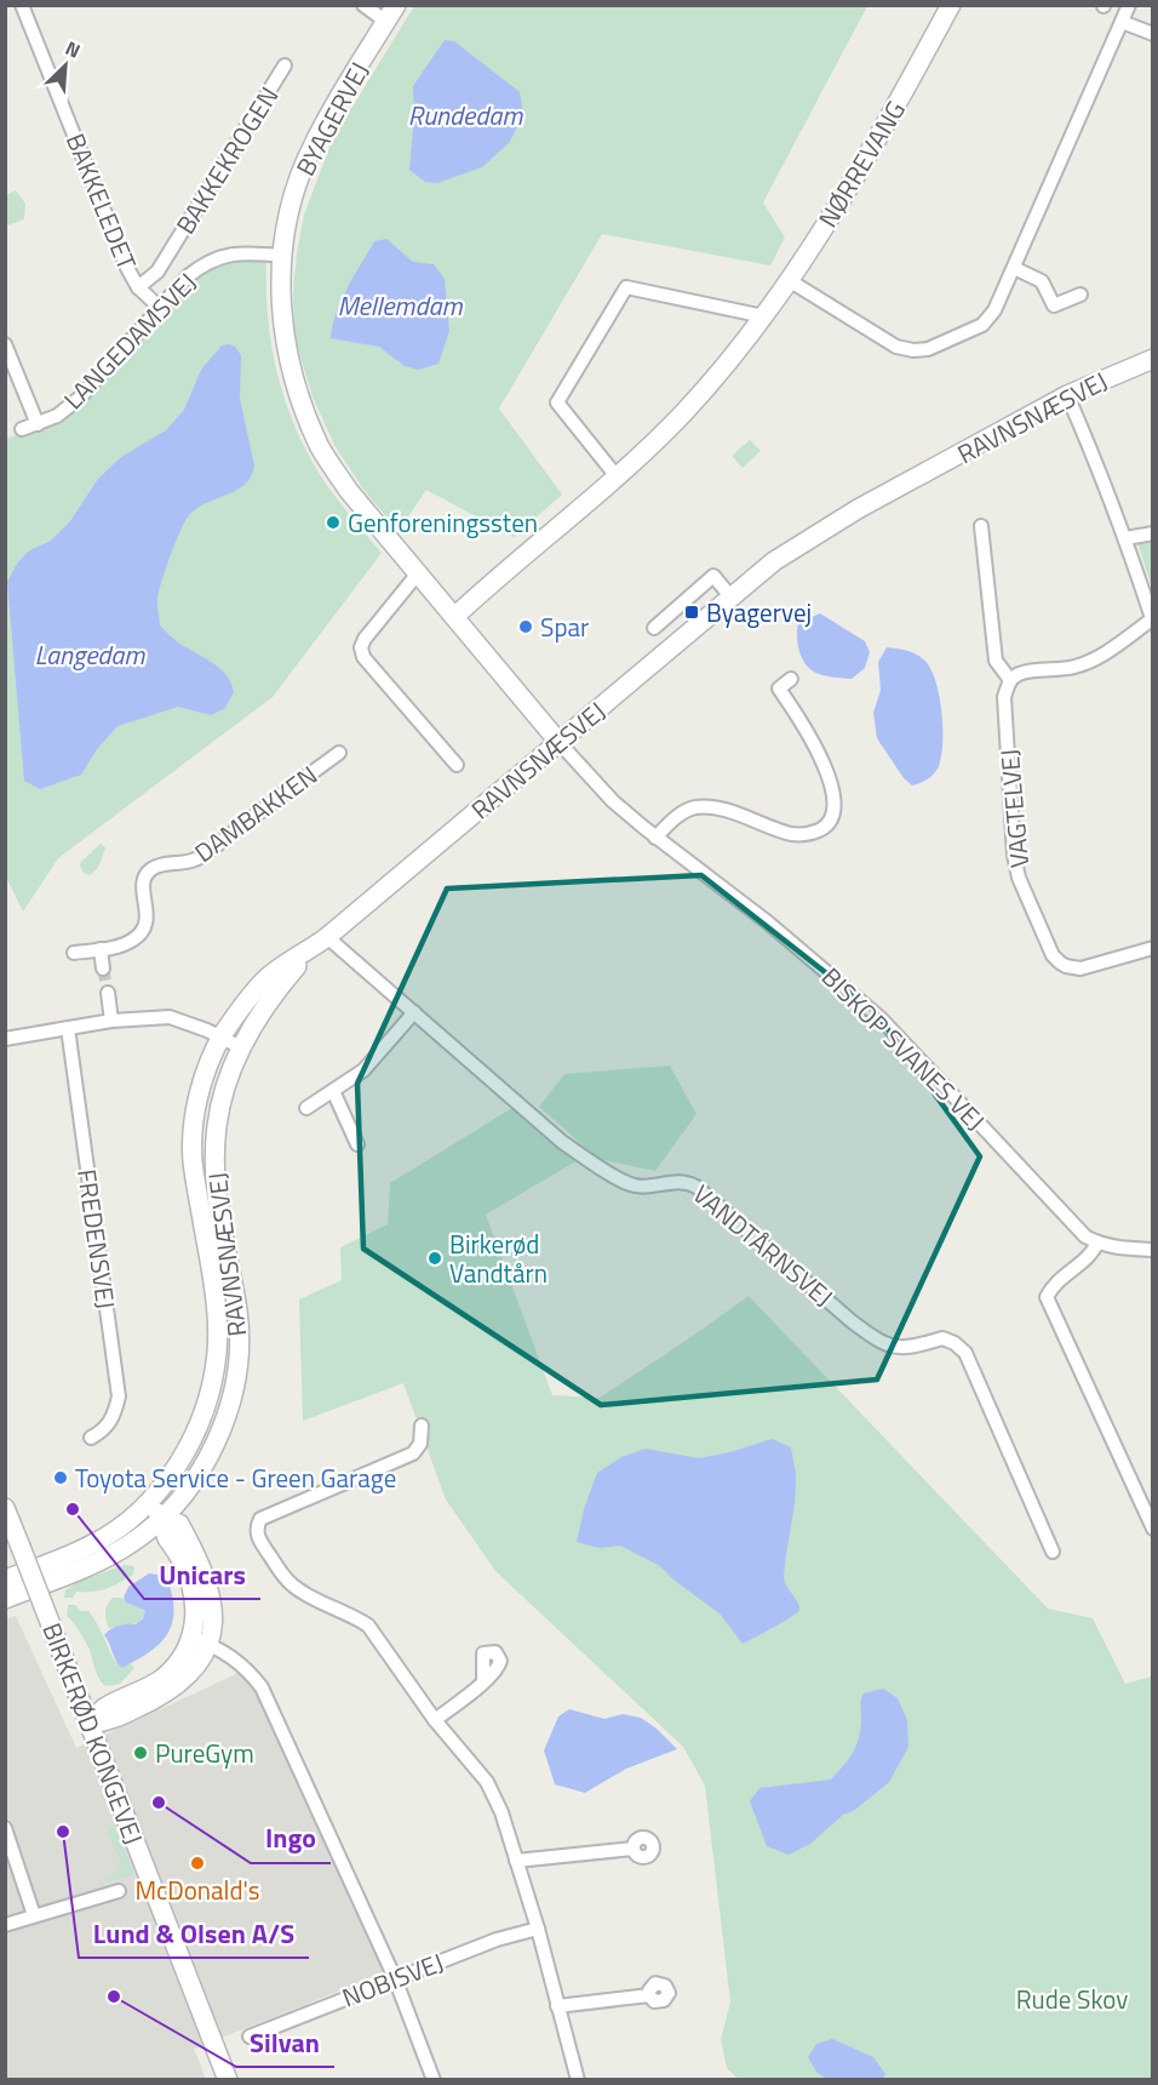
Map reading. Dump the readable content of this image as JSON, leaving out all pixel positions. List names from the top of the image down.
{
  "streets": {
    "main road": [
      "BYAGERVEJ",
      "NØRREVANG",
      "RAVNSNÆSVEJ",
      "BIRKERØD KONGEVEJ"
    ],
    "street": [
      "BAKKEKROGEN",
      "BAKKELEDET",
      "LANGEDAMSVEJ",
      "VAGTELVEJ",
      "DAMBAKKEN",
      "BISKOP SVANES VEJ",
      "FREDENSVEJ",
      "VANDTÅRNSVEJ",
      "NOBISVEJ"
    ]
  },
  "crossings": [
    ["BYAGERVEJ", "NØRREVANG"],
    ["BYAGERVEJ", "LANGEDAMSVEJ"],
    ["BYAGERVEJ", "RAVNSNÆSVEJ"],
    ["BYAGERVEJ", "BISKOP SVANES VEJ"],
    ["BAKKEKROGEN", "BAKKELEDET"],
    ["BAKKELEDET", "LANGEDAMSVEJ"],
    ["RAVNSNÆSVEJ", "BISKOP SVANES VEJ"],
    ["RAVNSNÆSVEJ", "VANDTÅRNSVEJ"]
  ],
  "water": ["Rundedam", "Mellemdam", "Langedam"],
  "parks": ["Rude Skov"],
  "places": {
    "other": [
      "Genforeningssten",
      "Spar",
      "Birkerød Vandtårn",
      "Toyota Service - Green Garage",
      "Unicars",
      "PureGym",
      "Ingo",
      "Lund & Olsen A/S",
      "McDonald's",
      "Silvan"
    ],
    "transit": ["Byagervej"]
  },
  "north": "top right"
}
